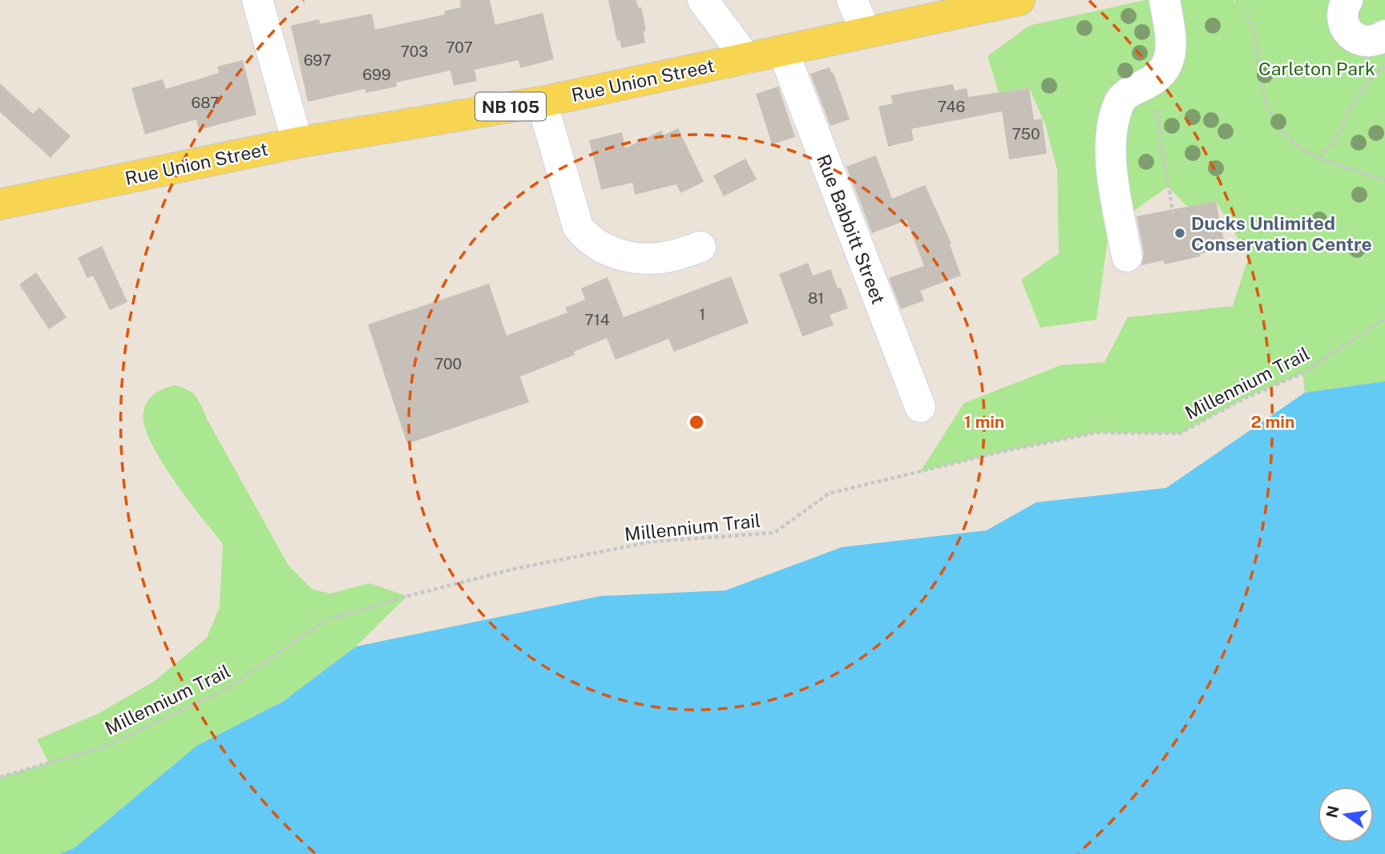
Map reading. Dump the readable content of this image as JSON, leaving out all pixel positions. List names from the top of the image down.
{
  "streets": {
    "main road": ["Rue Union Street", "NB 105"],
    "street": ["Rue Babbitt Street"],
    "path": ["Millennium Trail"]
  },
  "crossings": [
    ["Rue Union Street", "Rue Babbitt Street"]
  ],
  "parks": ["Carleton Park"],
  "places": ["Ducks Unlimited Conservation Centre"],
  "house_numbers": [
    "707",
    "703",
    "697",
    "699",
    "687",
    "746",
    "750",
    "81",
    "1",
    "714",
    "700"
  ],
  "north": "left",
  "rings": ["1 min", "2 min"]
}
